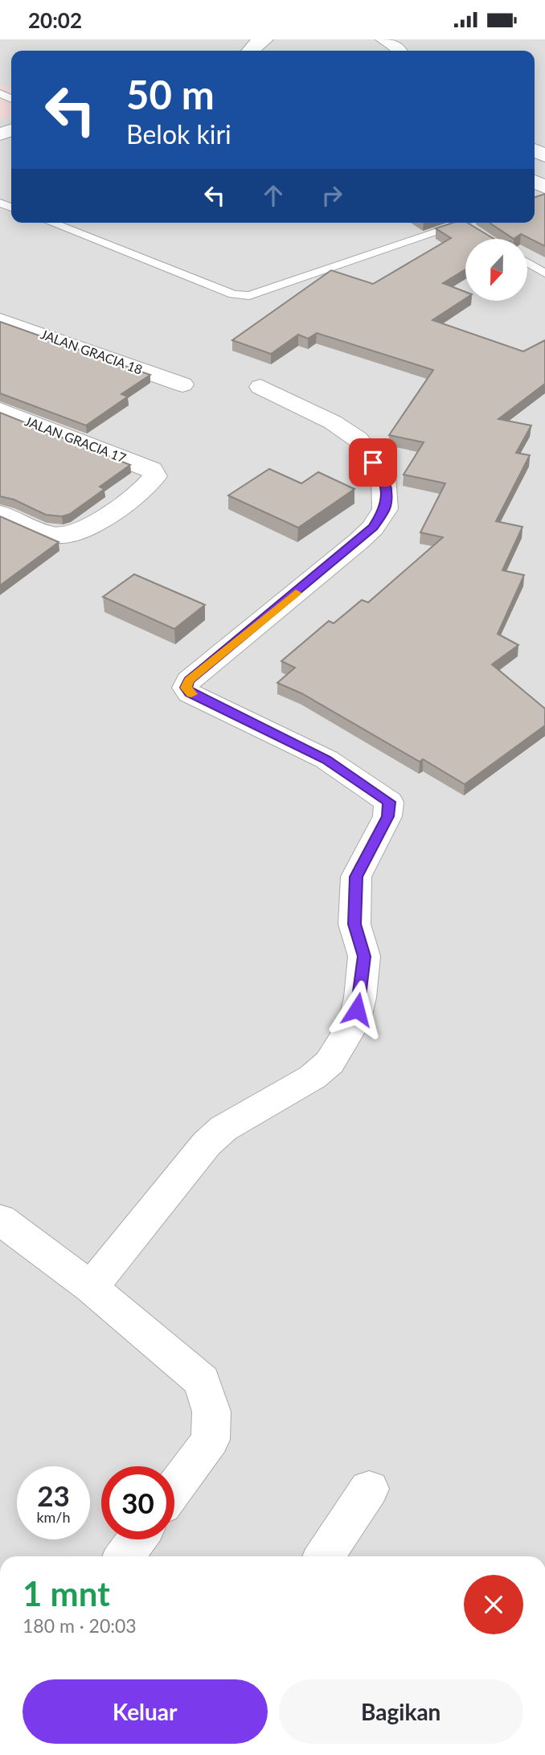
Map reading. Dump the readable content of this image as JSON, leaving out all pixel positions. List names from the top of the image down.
{
  "streets": {
    "street": ["JALAN GRACIA 18", "JALAN GRACIA 17"]
  },
  "north": "bottom",
  "page": {
    "status": "20:02",
    "turn": ["50 m", "Belok kiri"],
    "speed": "23 km/h",
    "limit": "30",
    "heading": ["1 mnt", "180 m · 20:03"],
    "buttons": ["Keluar", "Bagikan"]
  }
}
